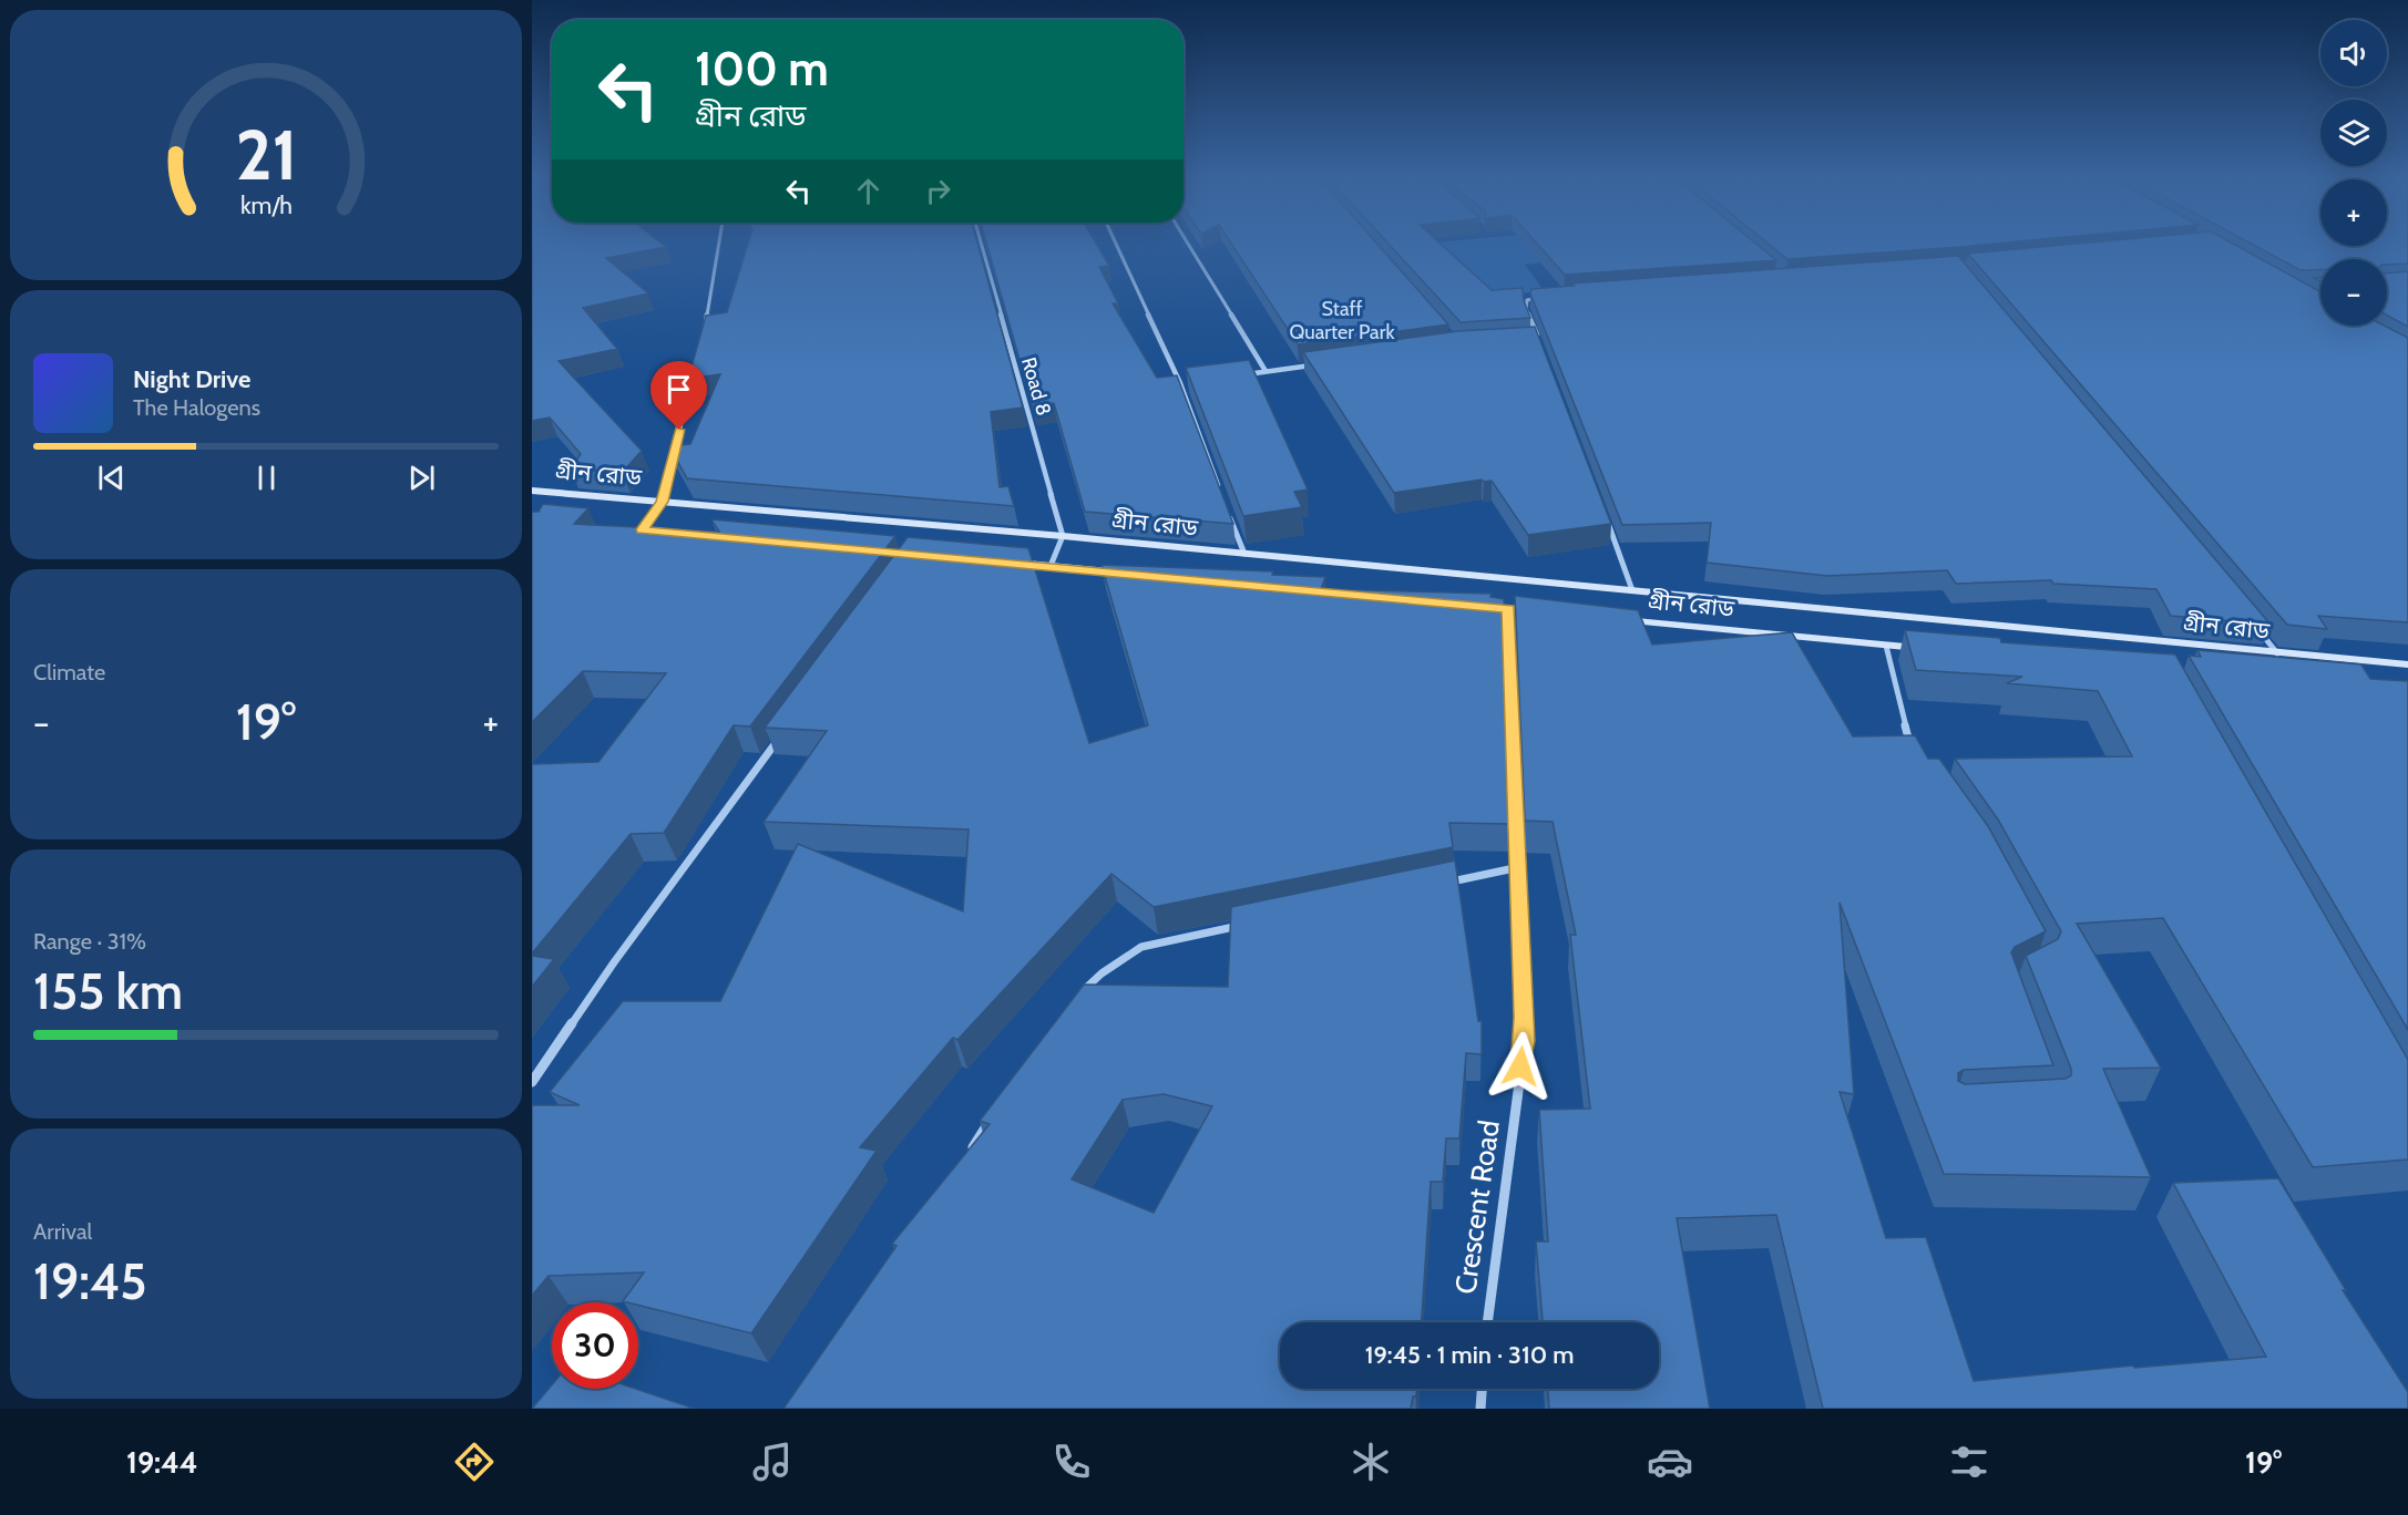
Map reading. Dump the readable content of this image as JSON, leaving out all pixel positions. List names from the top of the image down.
{
  "streets": {
    "main road": ["গ্রীন রোড"],
    "street": ["Road 8", "Crescent Road"]
  },
  "crossings": [
    ["Road 8", "গ্রীন রোড"]
  ],
  "parks": ["Staff Quarter Park"],
  "page": {
    "map_buttons": ["+", "−"],
    "turn": ["100 m", "গ্রীন রোড"],
    "song": ["Night Drive", "The Halogens"],
    "tile": [
      "Climate",
      ["Range · 31%", "155 km"],
      ["Arrival", "19:45"]
    ],
    "heat": ["−", "19°", "+"],
    "limit": "30",
    "trip": "19:45 · 1 min · 310 m",
    "tabs": ["19:44", "19°"],
    "gauge": ["21", "km/h"]
  }
}
